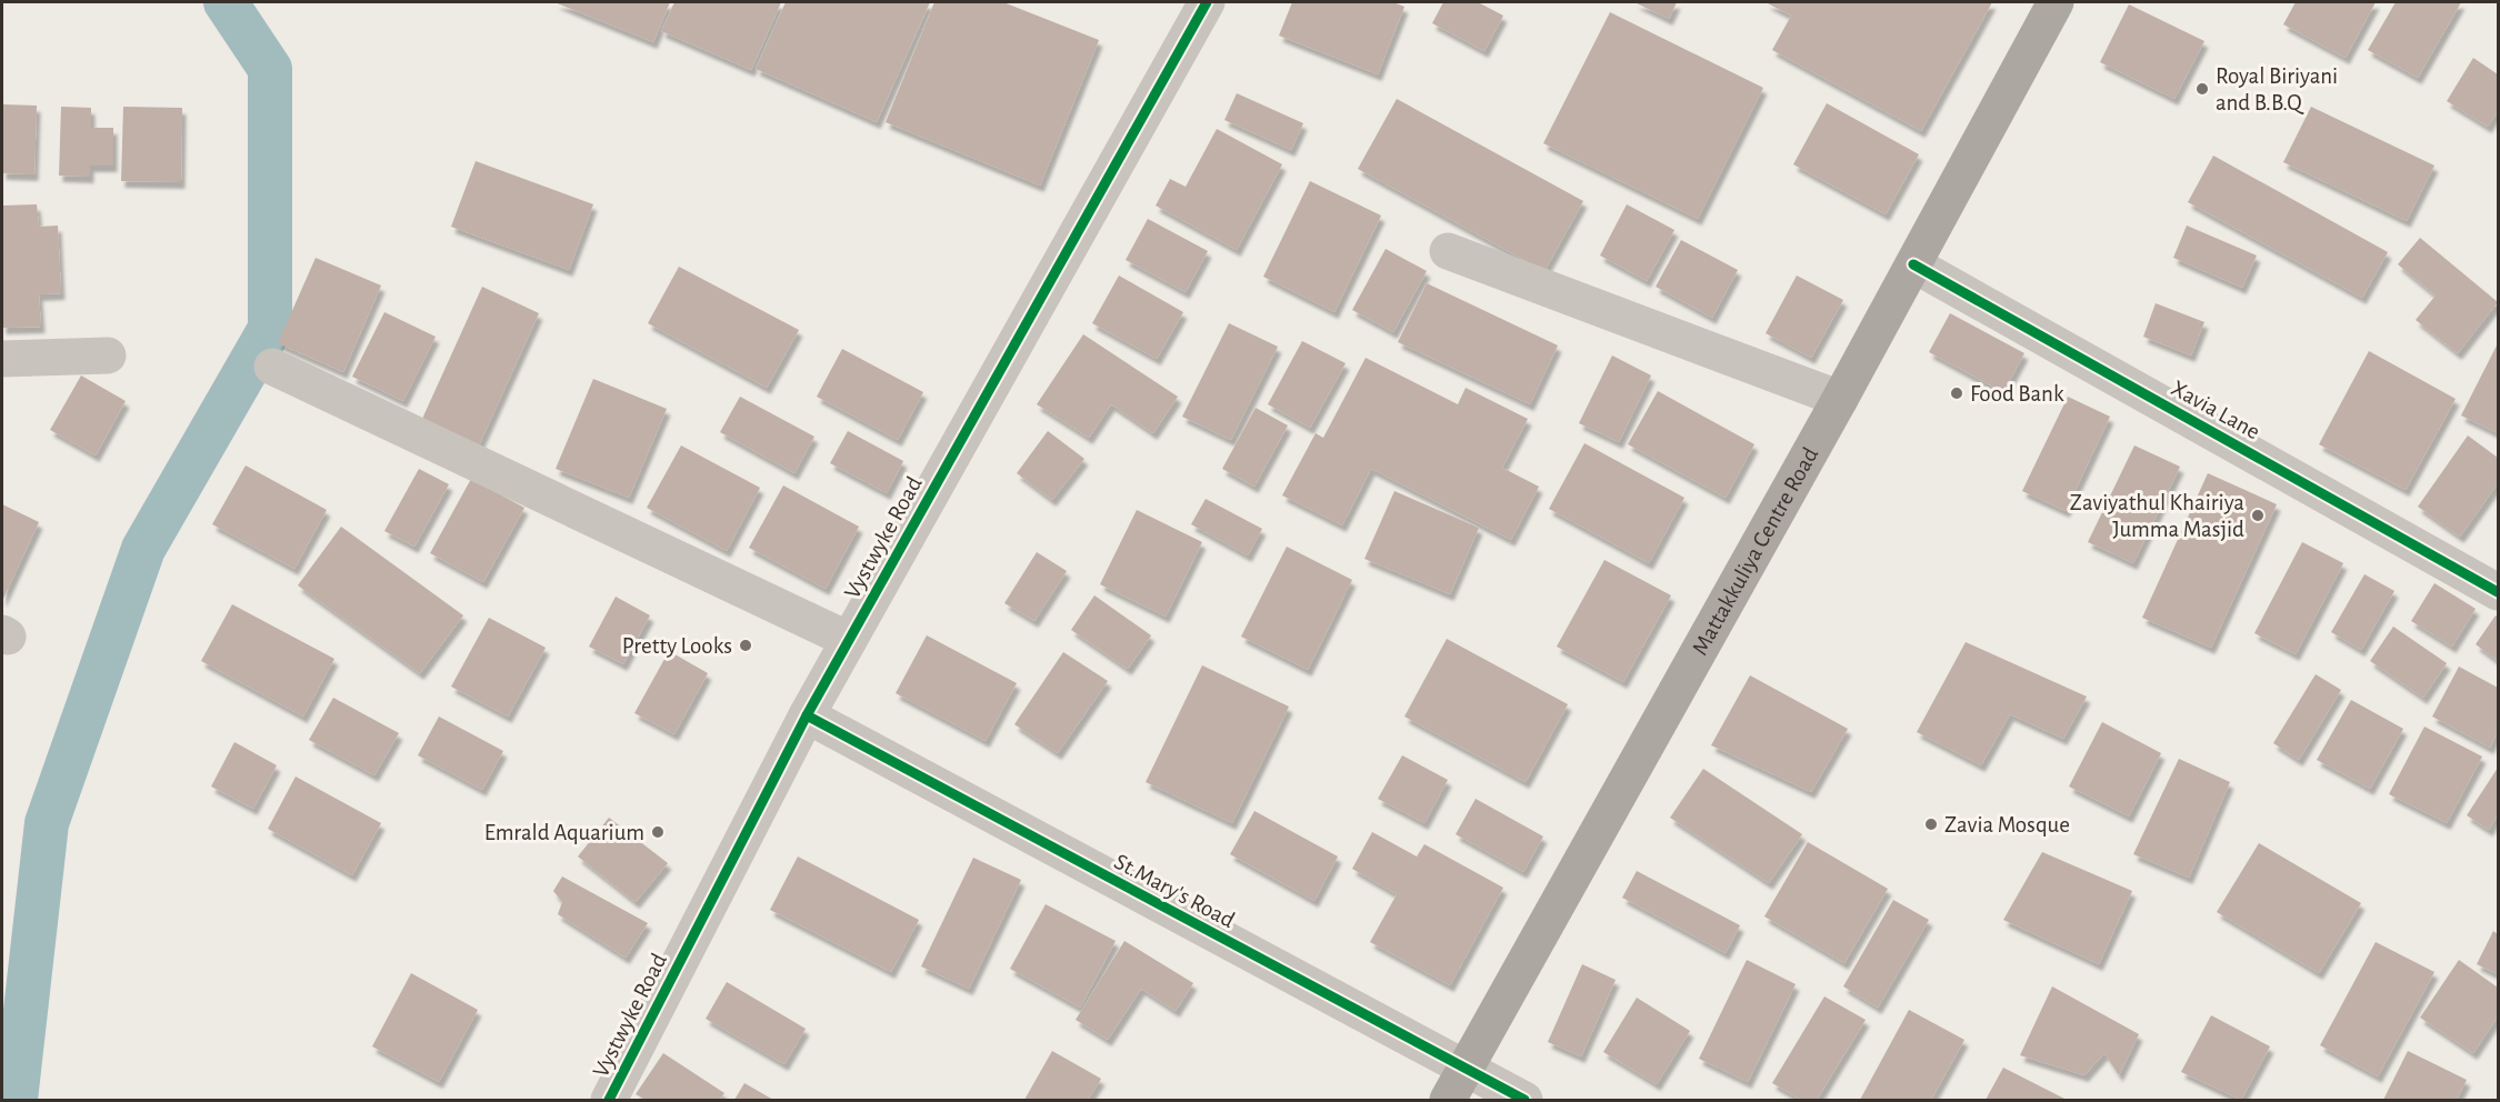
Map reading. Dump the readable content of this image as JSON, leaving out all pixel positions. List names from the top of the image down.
{
  "streets": {
    "main road": ["Mattakkuliya Centre Road"],
    "street": ["Xavia Lane", "Vystwyke Road", "St.Mary's Road"]
  },
  "crossings": [
    ["Xavia Lane", "Mattakkuliya Centre Road"],
    ["Vystwyke Road", "St.Mary's Road"],
    ["Mattakkuliya Centre Road", "St.Mary's Road"]
  ],
  "places": [
    "Royal Biriyani and B.B.Q",
    "Food Bank",
    "Zaviyathul Khairiya Jumma Masjid",
    "Pretty Looks",
    "Zavia Mosque",
    "Emrald Aquarium"
  ]
}
